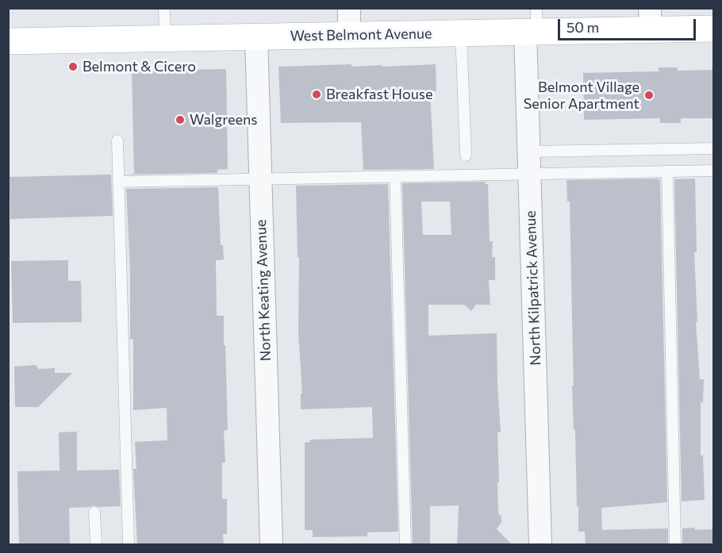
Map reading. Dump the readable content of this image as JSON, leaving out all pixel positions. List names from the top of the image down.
{
  "streets": {
    "main road": ["West Belmont Avenue"],
    "street": ["North Kilpatrick Avenue", "North Keating Avenue"]
  },
  "crossings": [
    ["West Belmont Avenue", "North Kilpatrick Avenue"],
    ["West Belmont Avenue", "North Keating Avenue"]
  ],
  "places": [
    "Belmont & Cicero",
    "Breakfast House",
    "Belmont Village Senior Apartment",
    "Walgreens"
  ],
  "scale_bar": "50 m"
}
